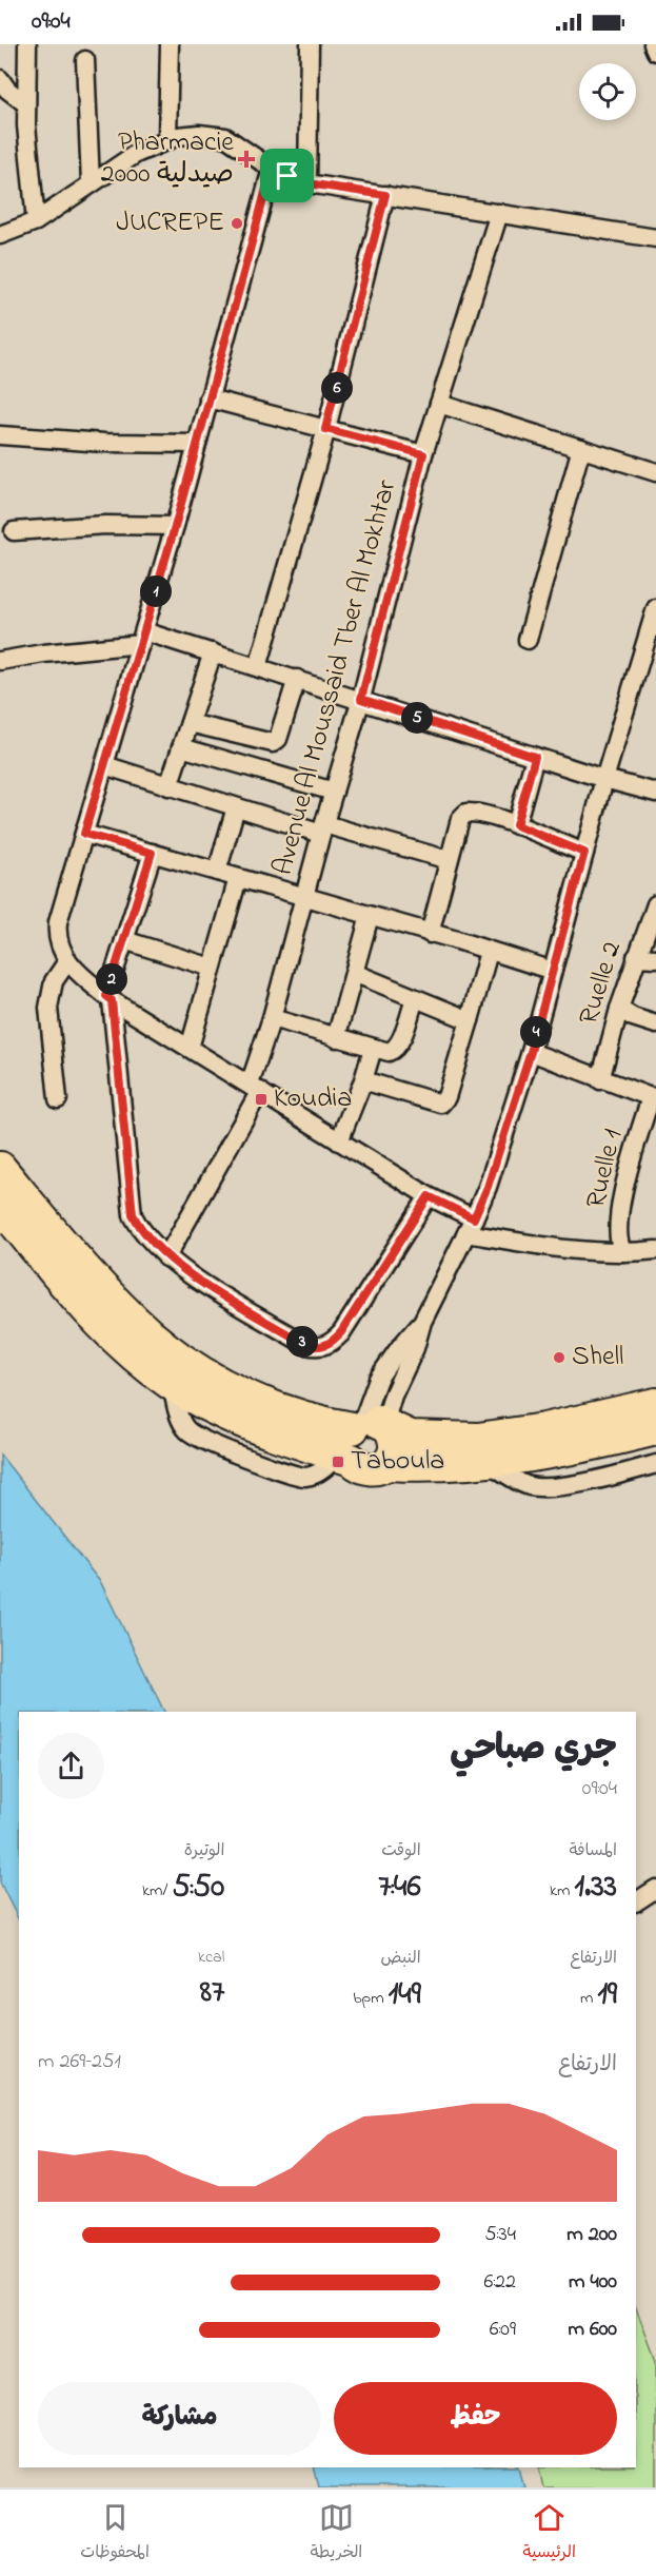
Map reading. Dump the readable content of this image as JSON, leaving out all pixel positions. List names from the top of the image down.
{
  "streets": {
    "street": ["Avenue Al Moussaid Tber Al Mokhtar", "Ruelle 2", "Ruelle 1"]
  },
  "crossings": [
    ["Avenue Al Moussaid Tber Al Mokhtar", "Ruelle 1"]
  ],
  "places": {
    "health": ["Pharmacie 2000 صيدلية"],
    "other": ["JUCREPE", "Shell"],
    "transit": ["Koudia", "Taboula"]
  },
  "page": {
    "status": "09:04",
    "pins": [
      "6",
      "1",
      "5",
      "2",
      "4",
      "3"
    ],
    "heading": ["جري صباحي", "09:04"],
    "stats": [
      ["المسافة", "1.33 km"],
      ["الوقت", "7:46"],
      ["الوتيرة", "5:50 /km"],
      ["الارتفاع", "19 m"],
      ["النبض", "149 bpm"],
      ["kcal", "87"]
    ],
    "chart": ["الارتفاع", "251–269 m"],
    "list": [
      {
        "name": "200 m",
        "note": "5:34"
      },
      {
        "name": "400 m",
        "note": "6:22"
      },
      {
        "name": "600 m",
        "note": "6:09"
      }
    ],
    "buttons": ["حفظ", "مشاركة"],
    "tabs": ["الرئيسية", "الخريطة", "المحفوظات"]
  }
}
